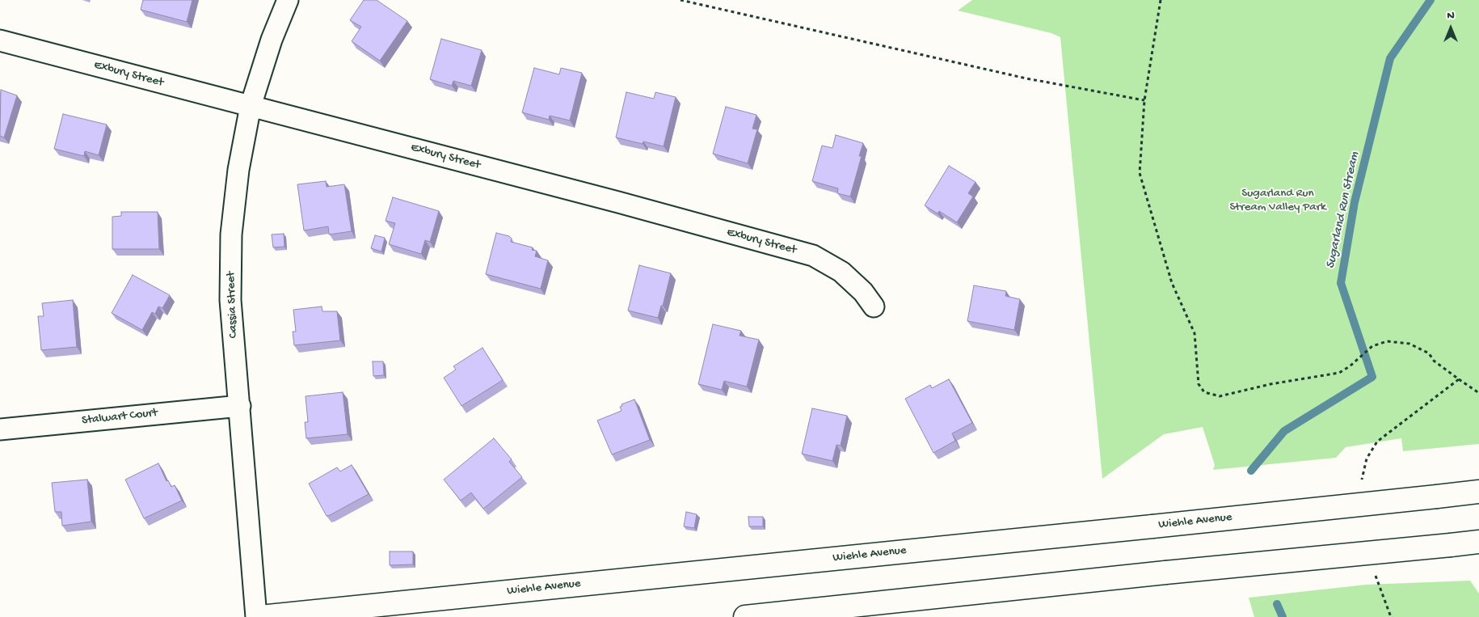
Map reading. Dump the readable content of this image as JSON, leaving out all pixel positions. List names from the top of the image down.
{
  "streets": {
    "main road": ["Wiehle Avenue"],
    "street": ["Exbury Street", "Cassia Street", "Stalwart Court"]
  },
  "crossings": [
    ["Exbury Street", "Cassia Street"],
    ["Cassia Street", "Stalwart Court"]
  ],
  "water": ["Sugarland Run Stream"],
  "parks": ["Sugarland Run Stream Valley Park"],
  "north": "top"
}
